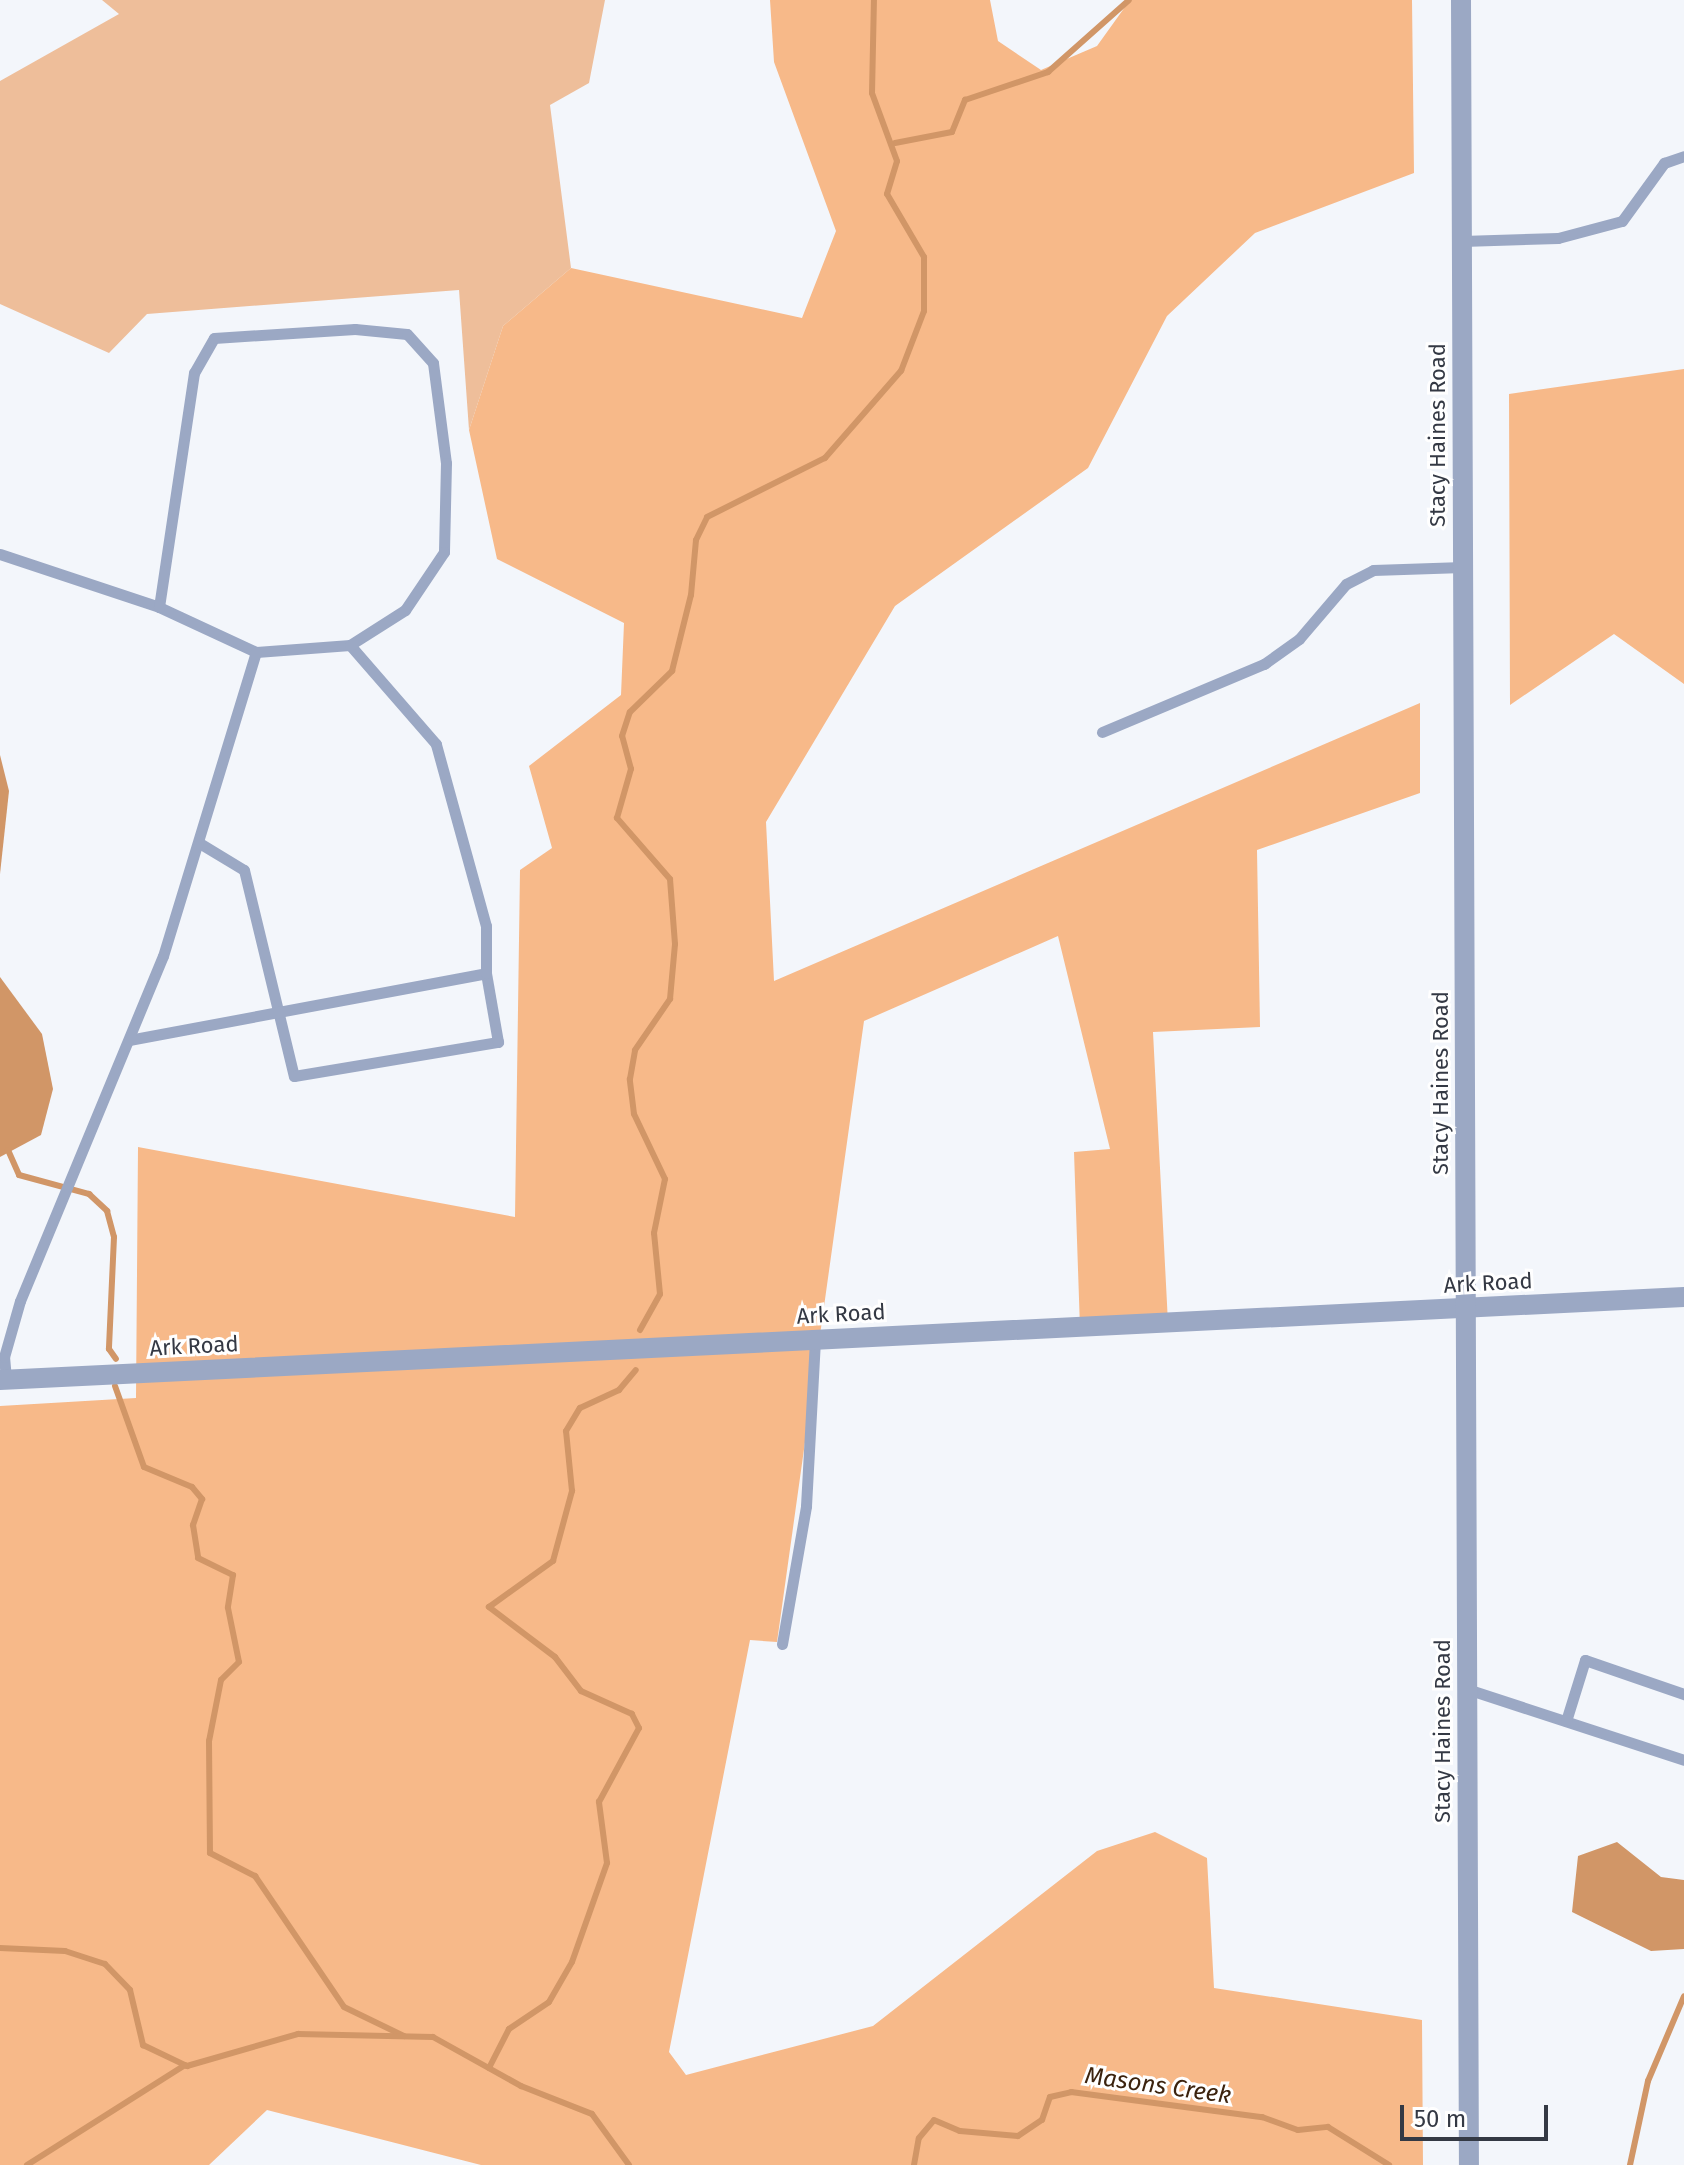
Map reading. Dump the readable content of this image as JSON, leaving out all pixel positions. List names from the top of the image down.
{
  "streets": {
    "street": ["Stacy Haines Road", "Ark Road"]
  },
  "crossings": [
    ["Stacy Haines Road", "Ark Road"]
  ],
  "water": ["Masons Creek"],
  "scale_bar": "50 m"
}
